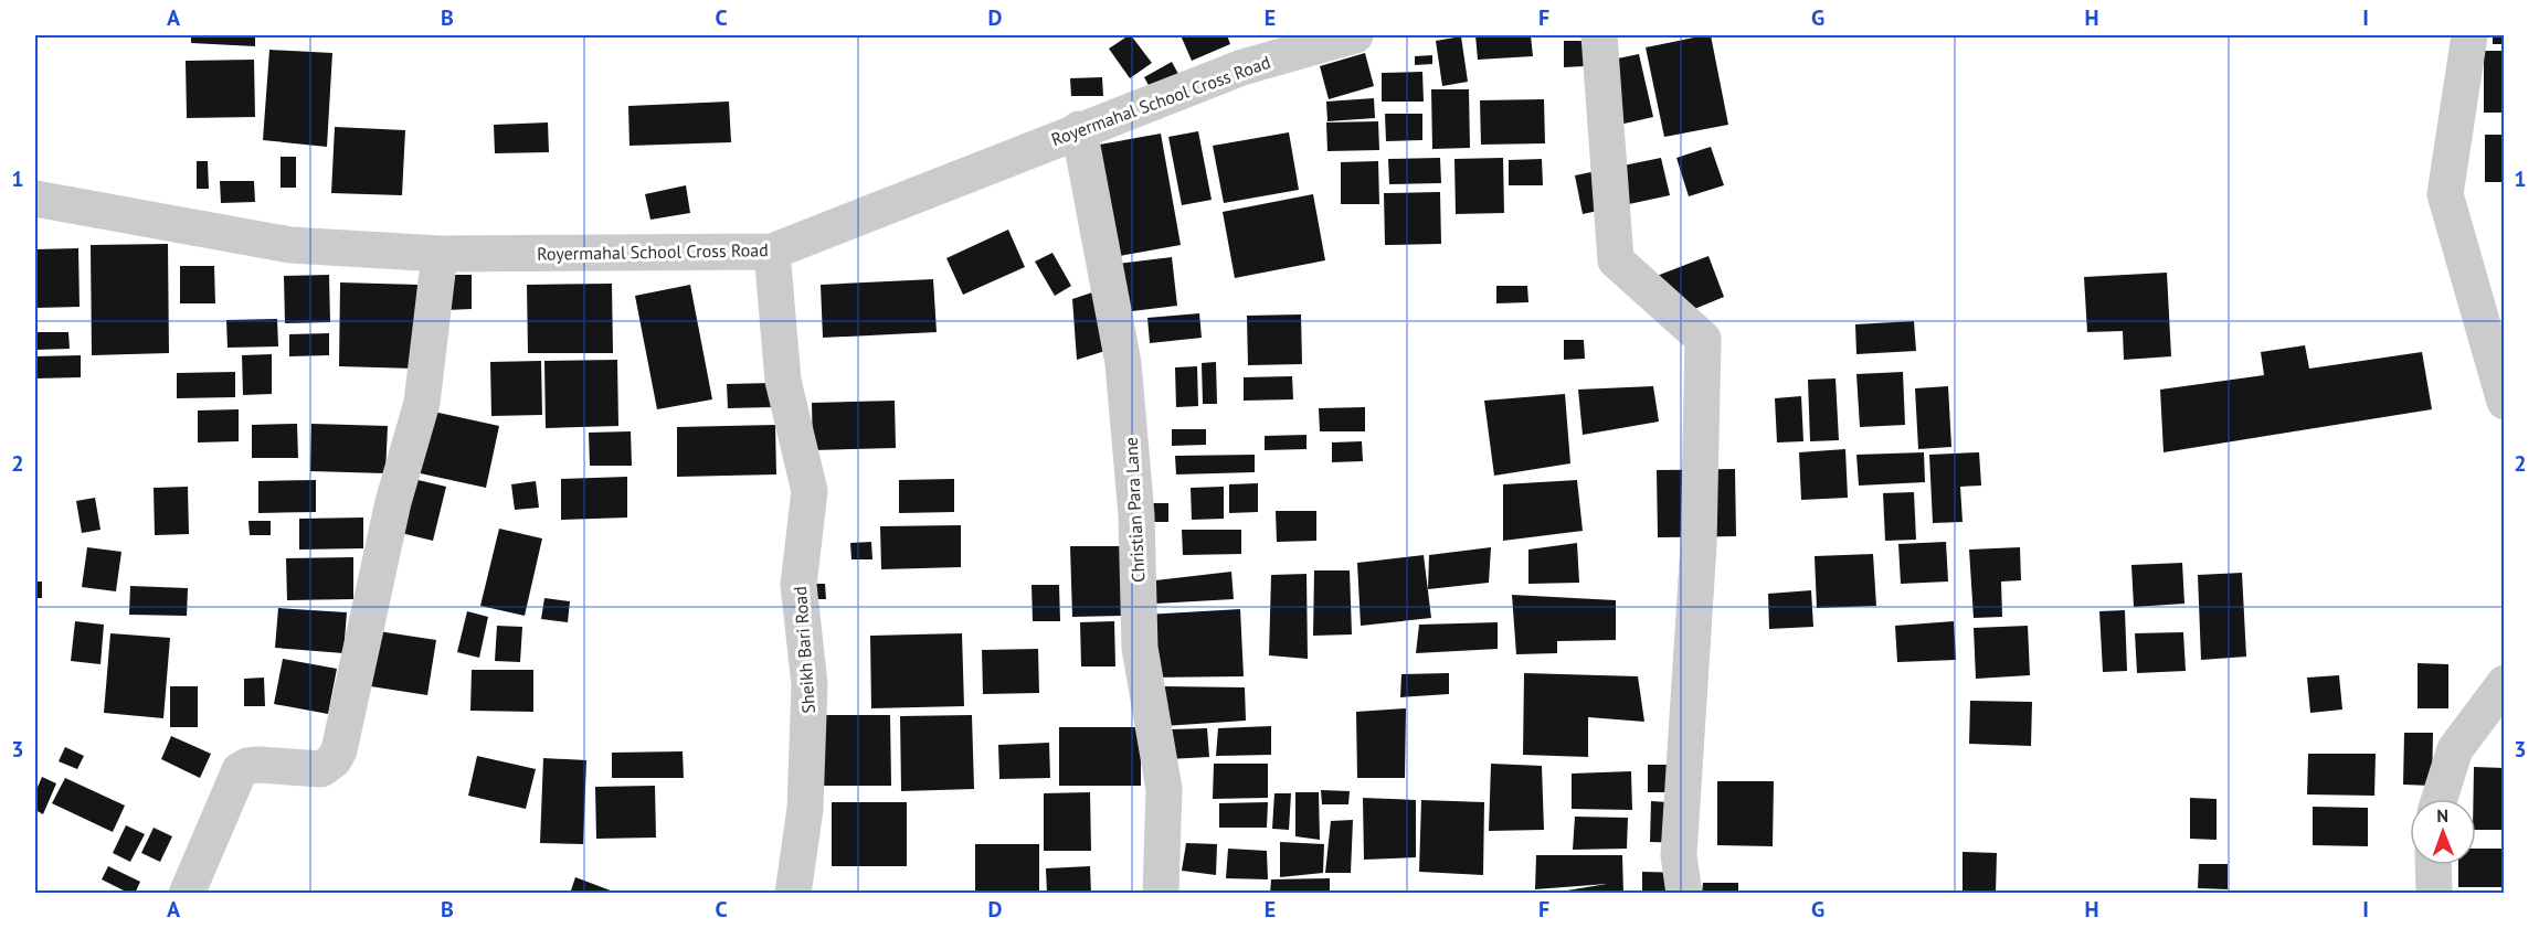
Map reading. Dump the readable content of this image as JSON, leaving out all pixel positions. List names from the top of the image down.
{
  "streets": {
    "street": ["Royermahal School Cross Road", "Christian Para Lane", "Sheikh Bari Road"]
  },
  "crossings": [
    ["Royermahal School Cross Road", "Christian Para Lane"],
    ["Royermahal School Cross Road", "Sheikh Bari Road"]
  ],
  "north": "top",
  "grid": {
    "columns": [
      "A",
      "B",
      "C",
      "D",
      "E",
      "F",
      "G",
      "H",
      "I"
    ],
    "rows": ["1", "2", "3"]
  }
}
